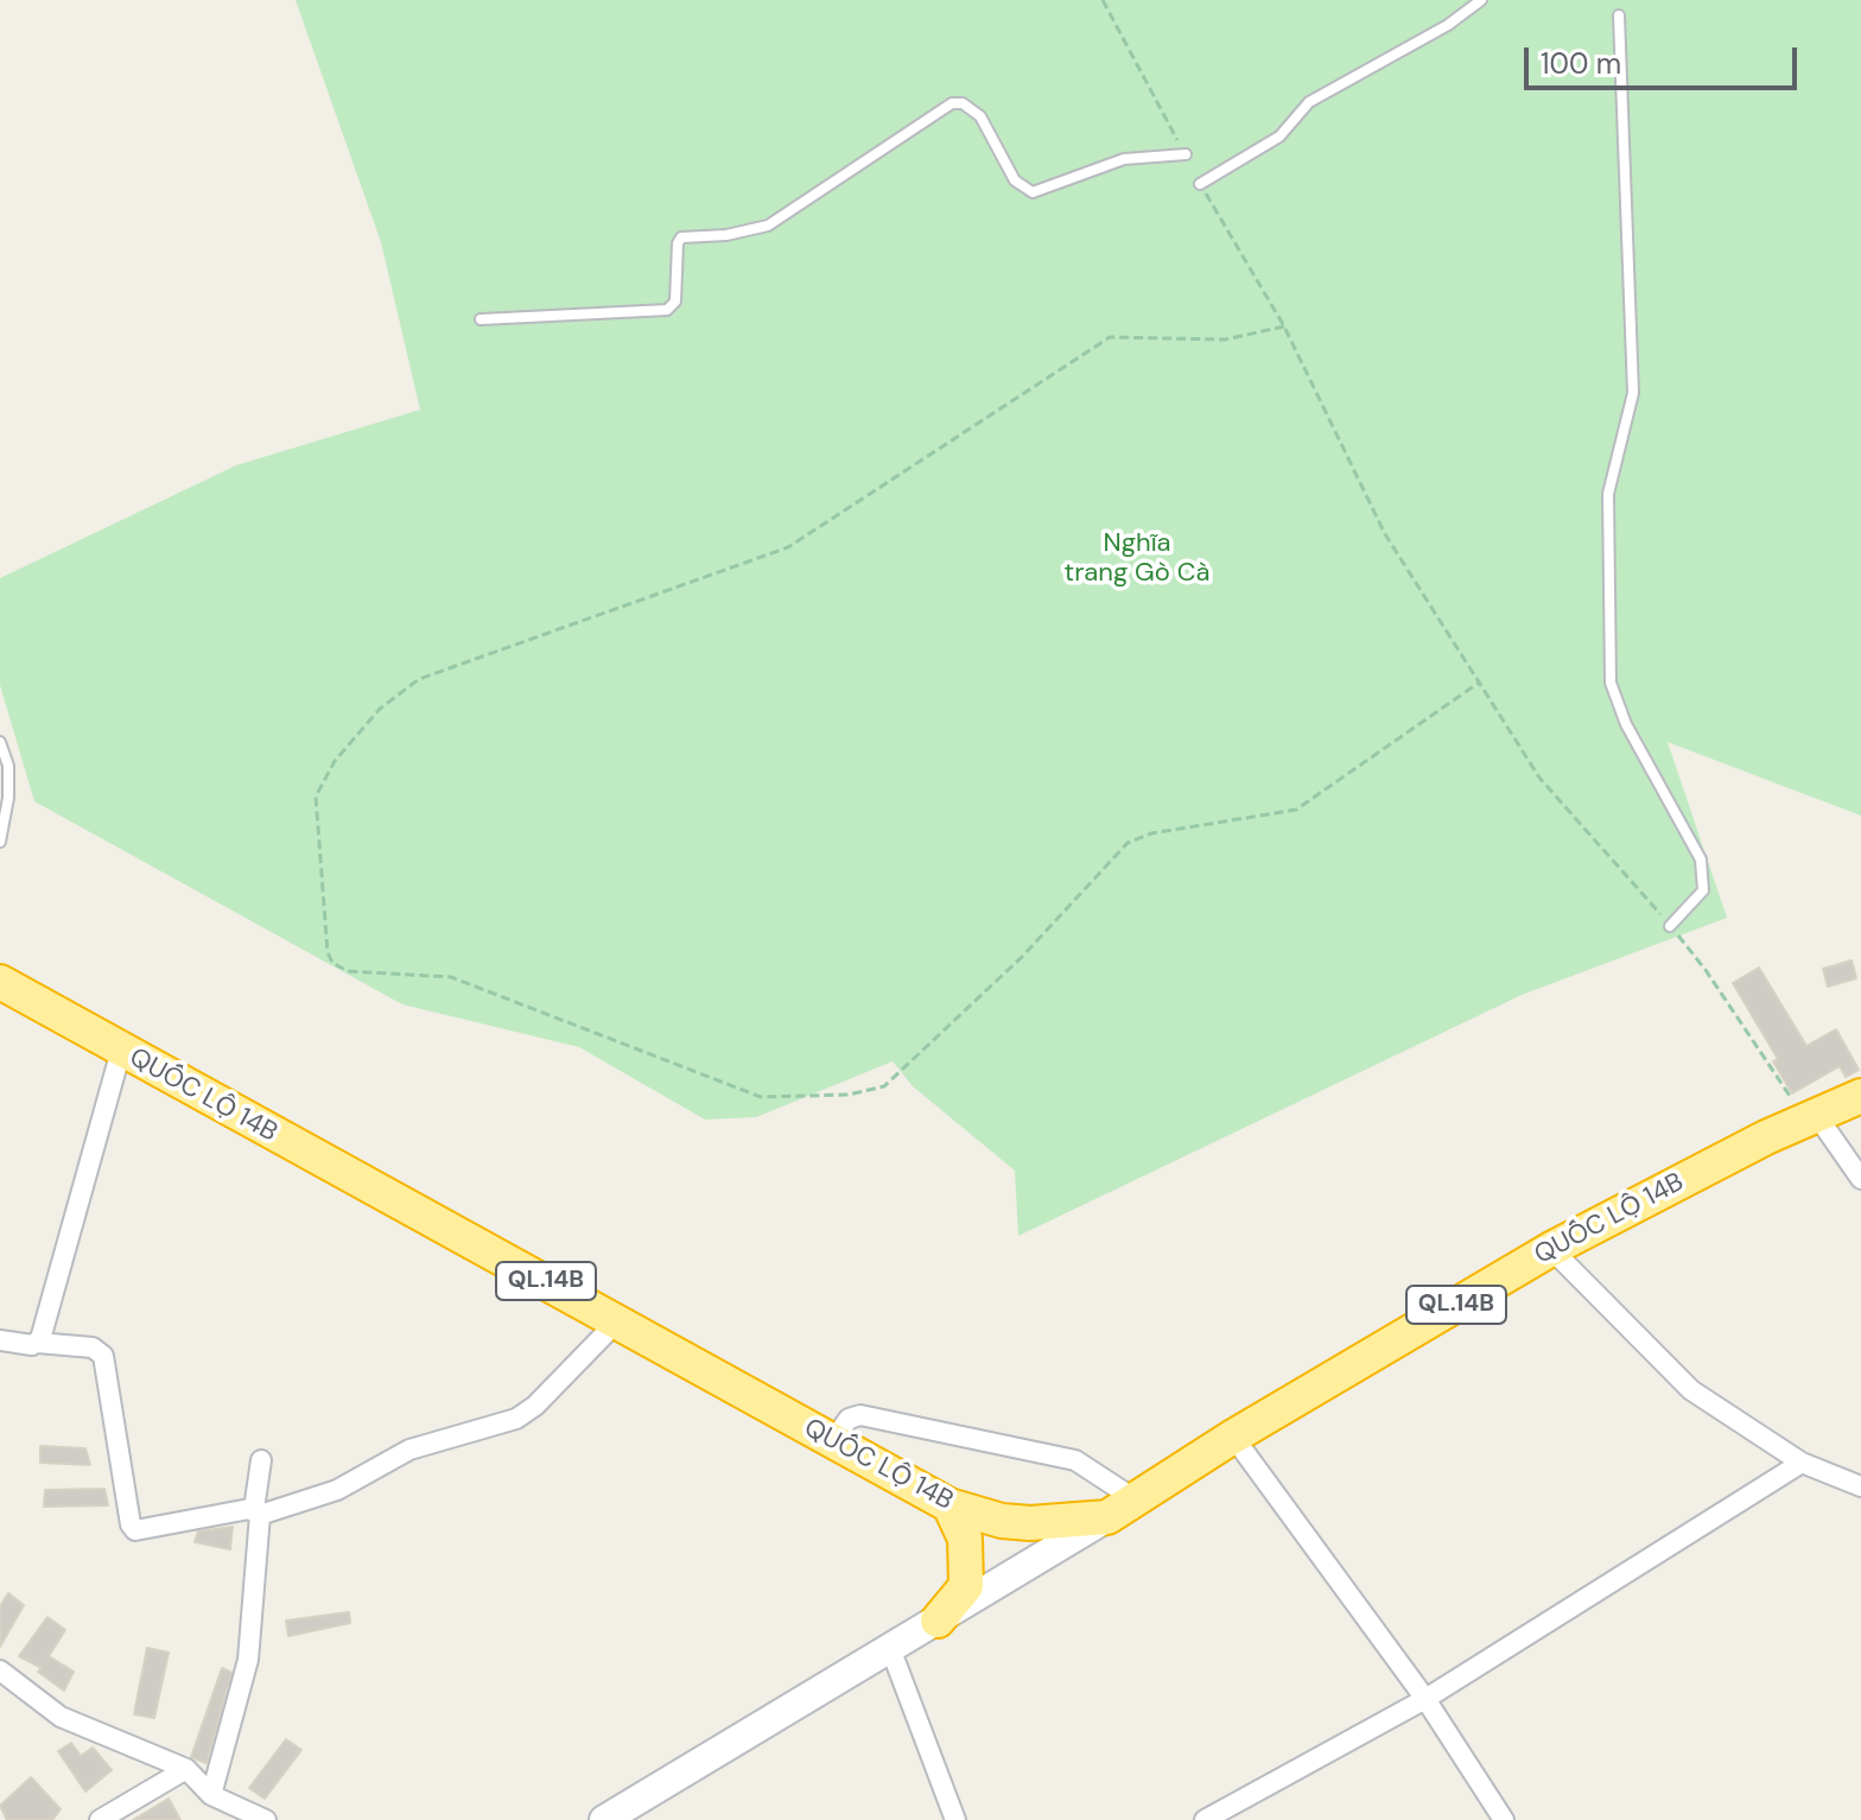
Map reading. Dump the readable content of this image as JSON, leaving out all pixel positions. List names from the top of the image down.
{
  "streets": {
    "highway": ["QUỐC LỘ 14B", "QL.14B"]
  },
  "crossings": [
    ["QUỐC LỘ 14B", "QL.14B"]
  ],
  "parks": ["Nghĩa trang Gò Cà"],
  "scale_bar": "100 m"
}
